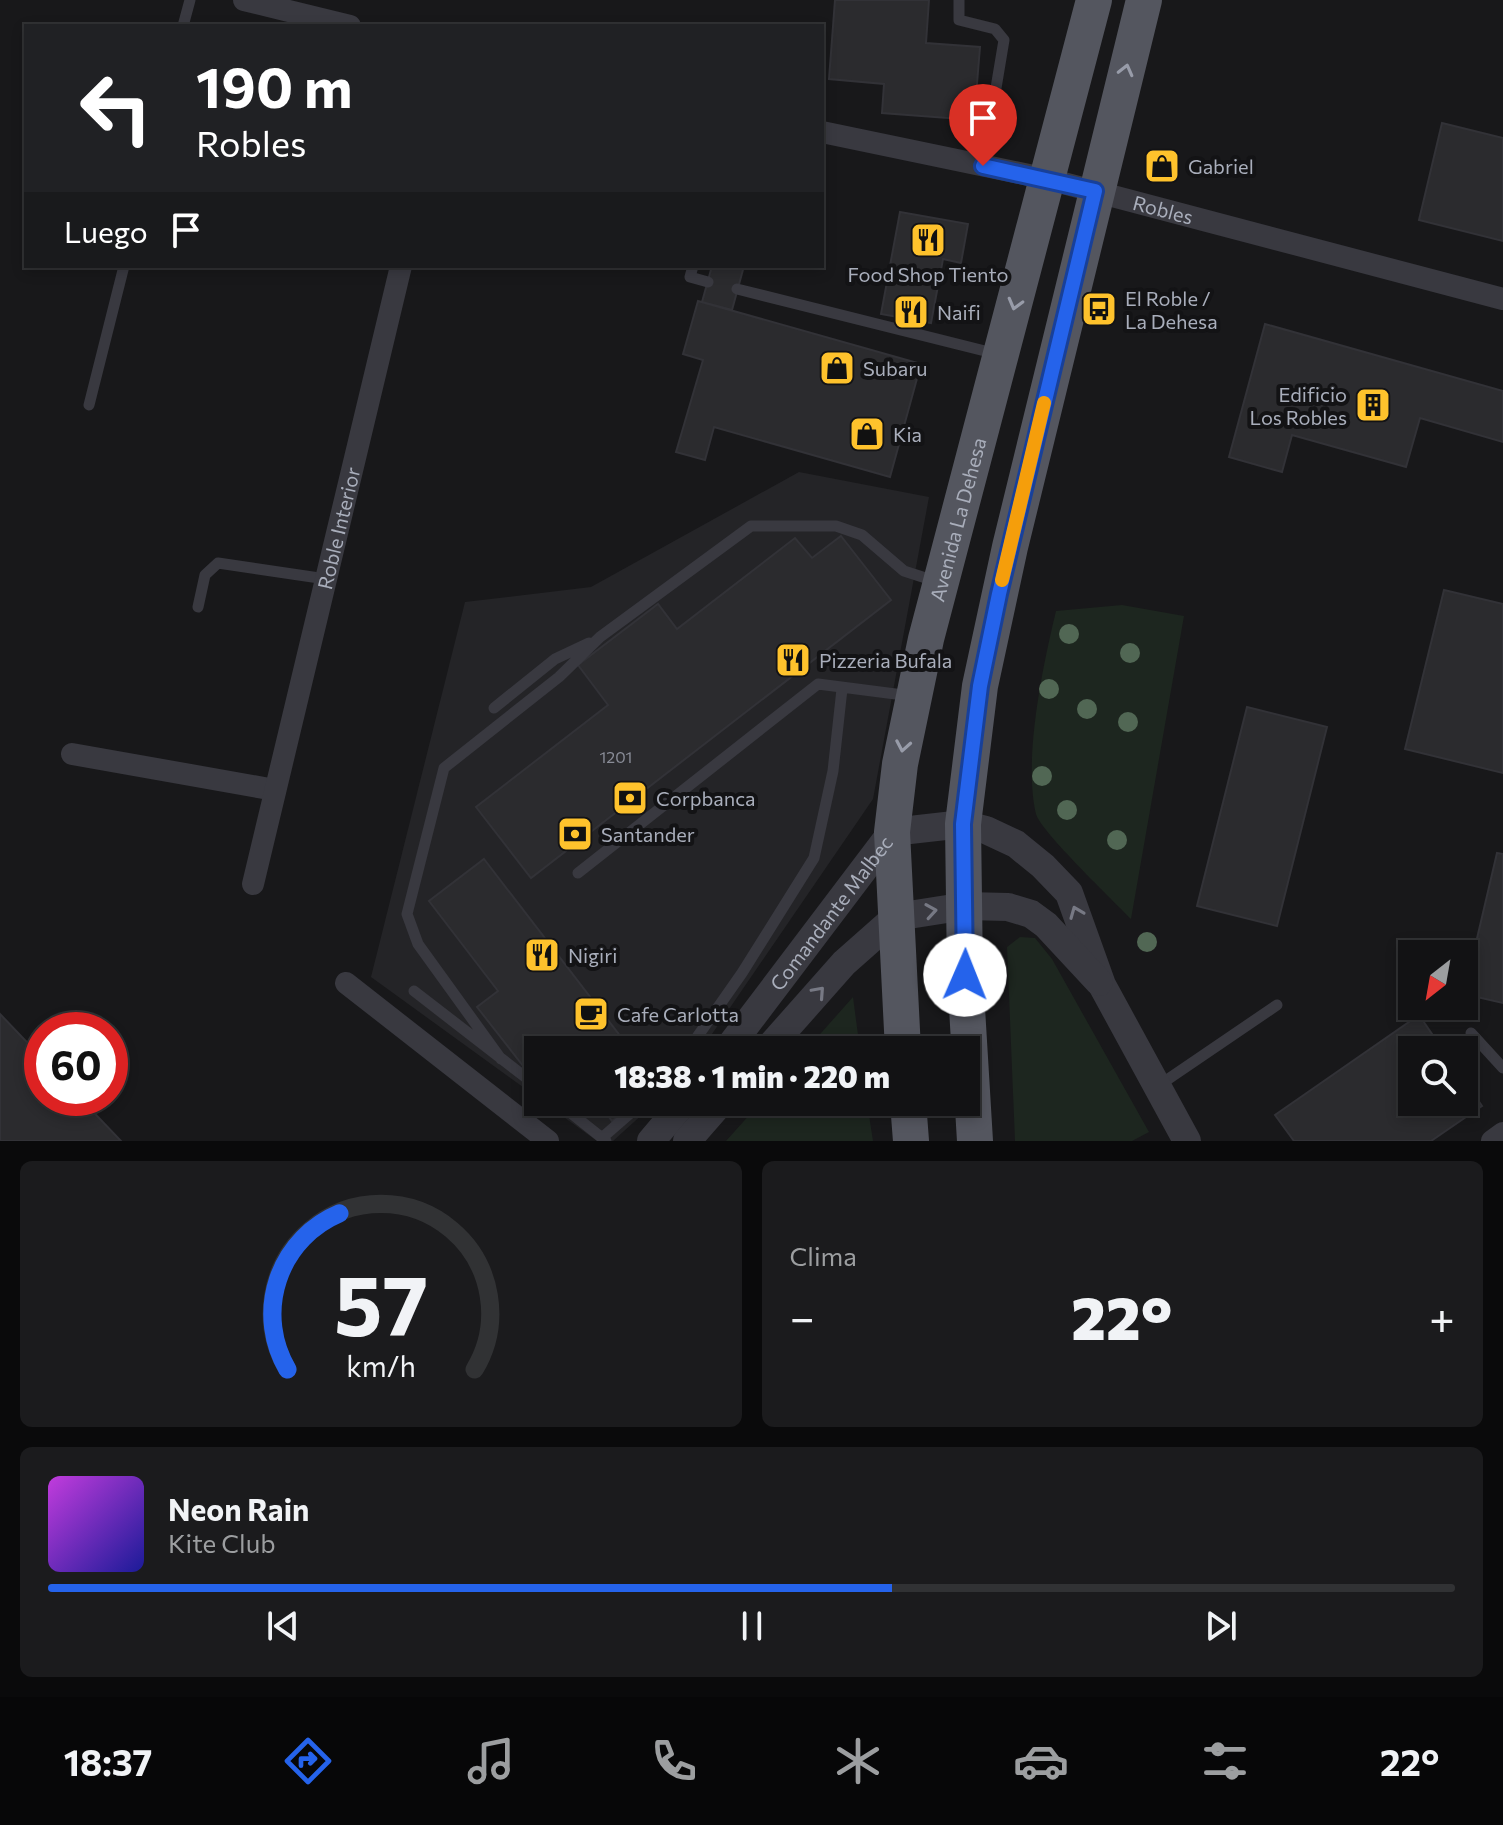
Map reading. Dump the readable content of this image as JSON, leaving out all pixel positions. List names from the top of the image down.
{
  "streets": {
    "main road": ["Avenida La Dehesa"],
    "street": ["Robles", "Roble Interior", "Comandante Malbec"]
  },
  "crossings": [
    ["Robles", "Avenida La Dehesa"],
    ["Avenida La Dehesa", "Comandante Malbec"]
  ],
  "places": {
    "shop": ["Gabriel", "Subaru", "Kia"],
    "restaurant": [
      "Food Shop Tiento",
      "Naifi",
      "Pizzeria Bufala",
      "Nigiri"
    ],
    "bus stop": ["El Roble / La Dehesa"],
    "building": ["Edificio Los Robles"],
    "bank": ["Corpbanca", "Santander"],
    "cafe": ["Cafe Carlotta"]
  },
  "house_numbers": ["1201"],
  "north": "bottom left",
  "page": {
    "turn": ["190 m", "Robles"],
    "then": "Luego",
    "limit": "60",
    "trip": "18:38 · 1 min · 220 m",
    "tile": "Clima",
    "heat": ["−", "22°", "+"],
    "song": ["Neon Rain", "Kite Club"],
    "tabs": ["18:37", "22°"],
    "gauge": ["57", "km/h"]
  }
}
